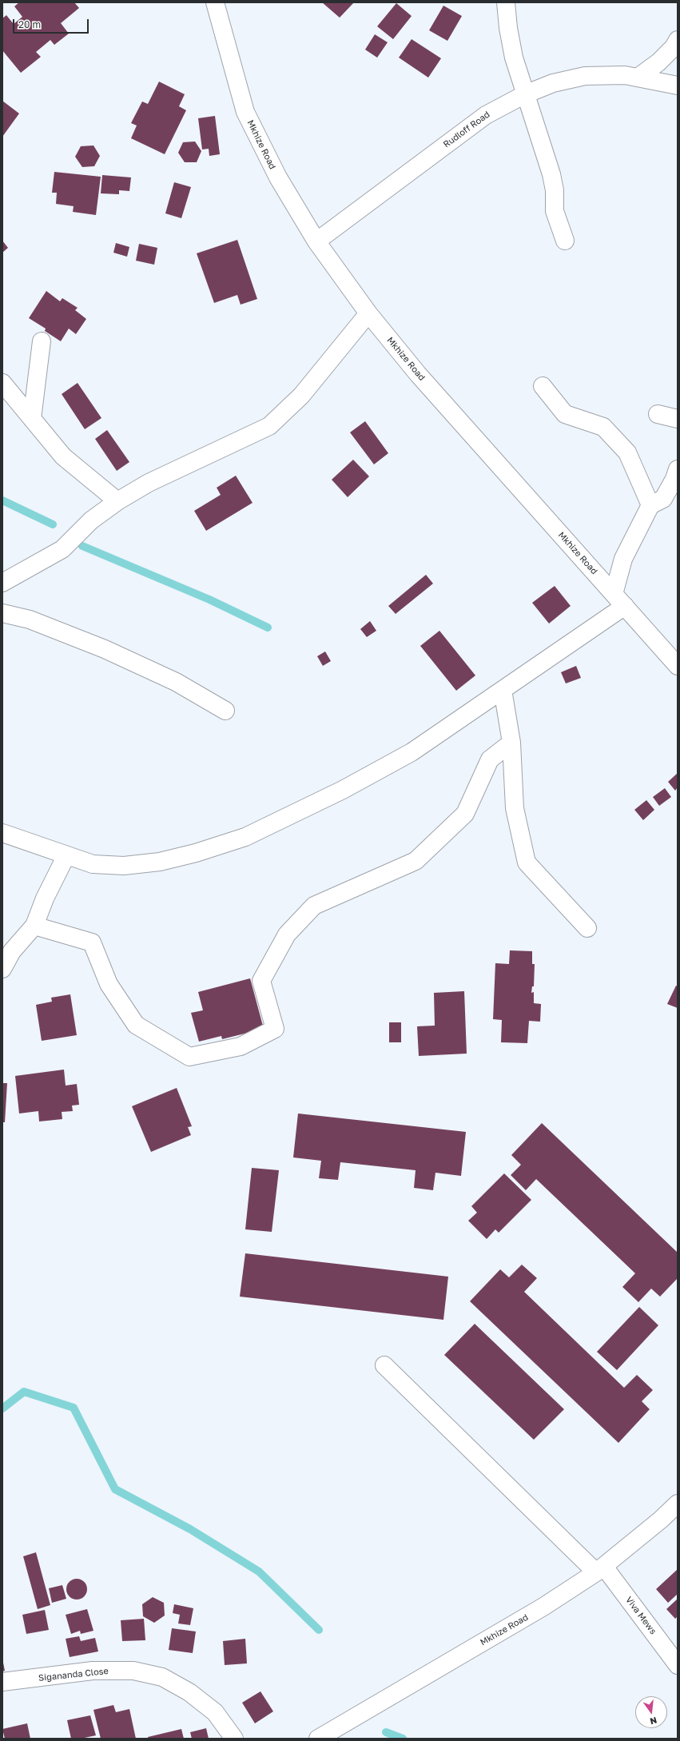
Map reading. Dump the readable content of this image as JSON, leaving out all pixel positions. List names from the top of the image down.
{
  "streets": {
    "street": [
      "Rudloff Road",
      "Mkhize Road",
      "Viva Mews",
      "Sigananda Close"
    ]
  },
  "crossings": [
    ["Rudloff Road", "Mkhize Road"],
    ["Mkhize Road", "Viva Mews"]
  ],
  "scale_bar": "20 m",
  "north": "bottom"
}
